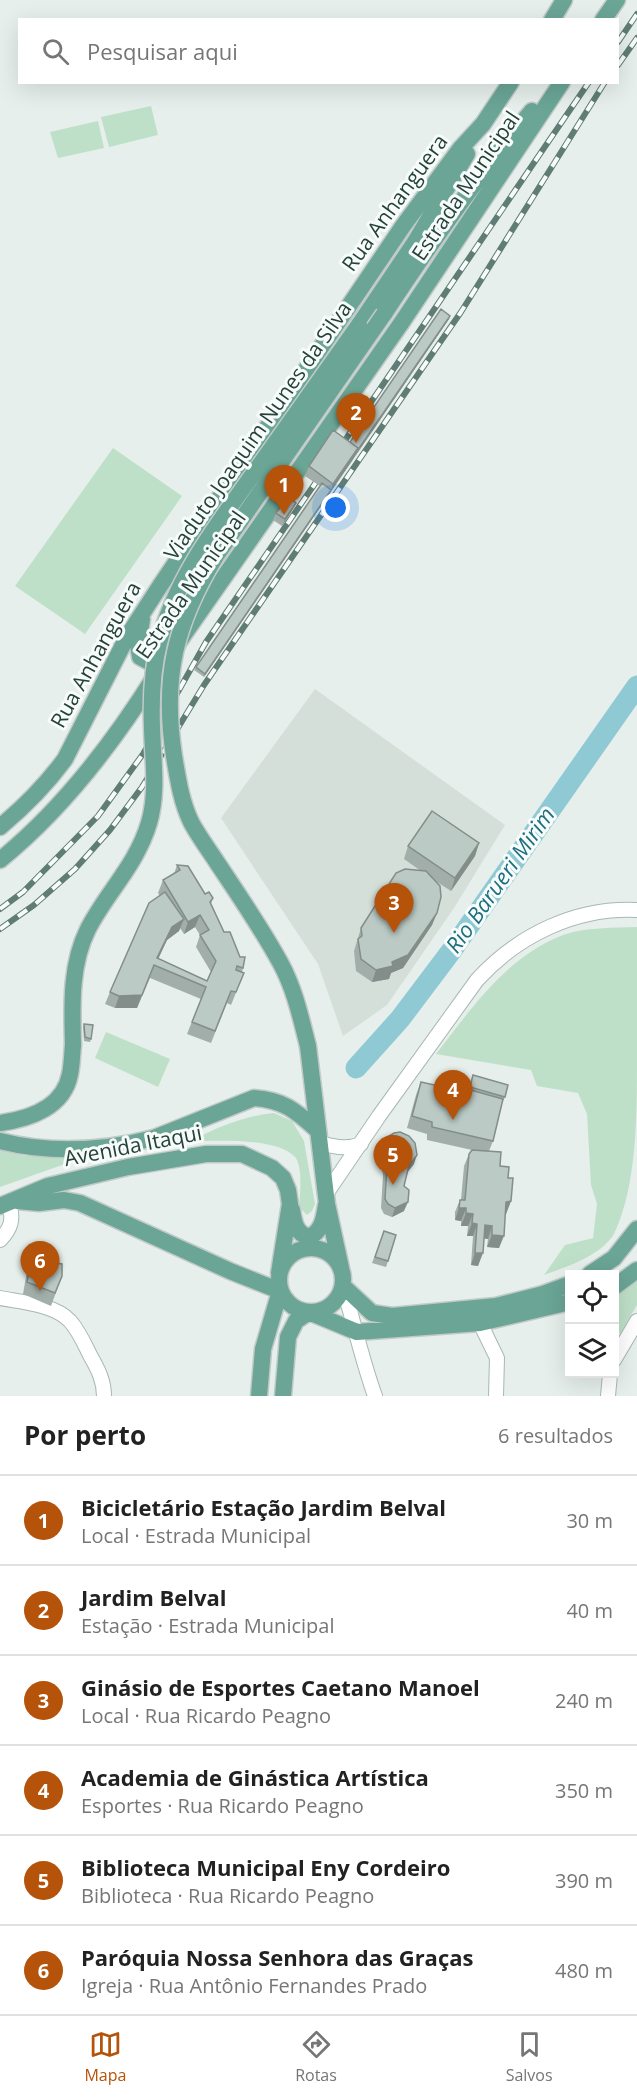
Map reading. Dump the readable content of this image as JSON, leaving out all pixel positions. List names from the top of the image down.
{
  "streets": {
    "main road": [
      "Estrada Municipal",
      "Rua Anhanguera",
      "Viaduto Joaquim Nunes da Silva",
      "Avenida Itaqui"
    ]
  },
  "crossings": [
    ["Rua Anhanguera", "Viaduto Joaquim Nunes da Silva"],
    ["Viaduto Joaquim Nunes da Silva", "Avenida Itaqui"]
  ],
  "water": ["Rio Barueri Mirim"],
  "page": {
    "search": "Pesquisar aqui",
    "pins": [
      "2",
      "1",
      "3",
      "4",
      "5",
      "6"
    ],
    "heading": ["Por perto", "6 resultados"],
    "list": [
      {
        "mark": "1",
        "name": "Bicicletário Estação Jardim Belval",
        "note": "Local · Estrada Municipal",
        "value": "30 m"
      },
      {
        "mark": "2",
        "name": "Jardim Belval",
        "note": "Estação · Estrada Municipal",
        "value": "40 m"
      },
      {
        "mark": "3",
        "name": "Ginásio de Esportes Caetano Manoel",
        "note": "Local · Rua Ricardo Peagno",
        "value": "240 m"
      },
      {
        "mark": "4",
        "name": "Academia de Ginástica Artística",
        "note": "Esportes · Rua Ricardo Peagno",
        "value": "350 m"
      },
      {
        "mark": "5",
        "name": "Biblioteca Municipal Eny Cordeiro",
        "note": "Biblioteca · Rua Ricardo Peagno",
        "value": "390 m"
      },
      {
        "mark": "6",
        "name": "Paróquia Nossa Senhora das Graças",
        "note": "Igreja · Rua Antônio Fernandes Prado",
        "value": "480 m"
      }
    ],
    "nav": ["Mapa", "Rotas", "Salvos"]
  }
}
